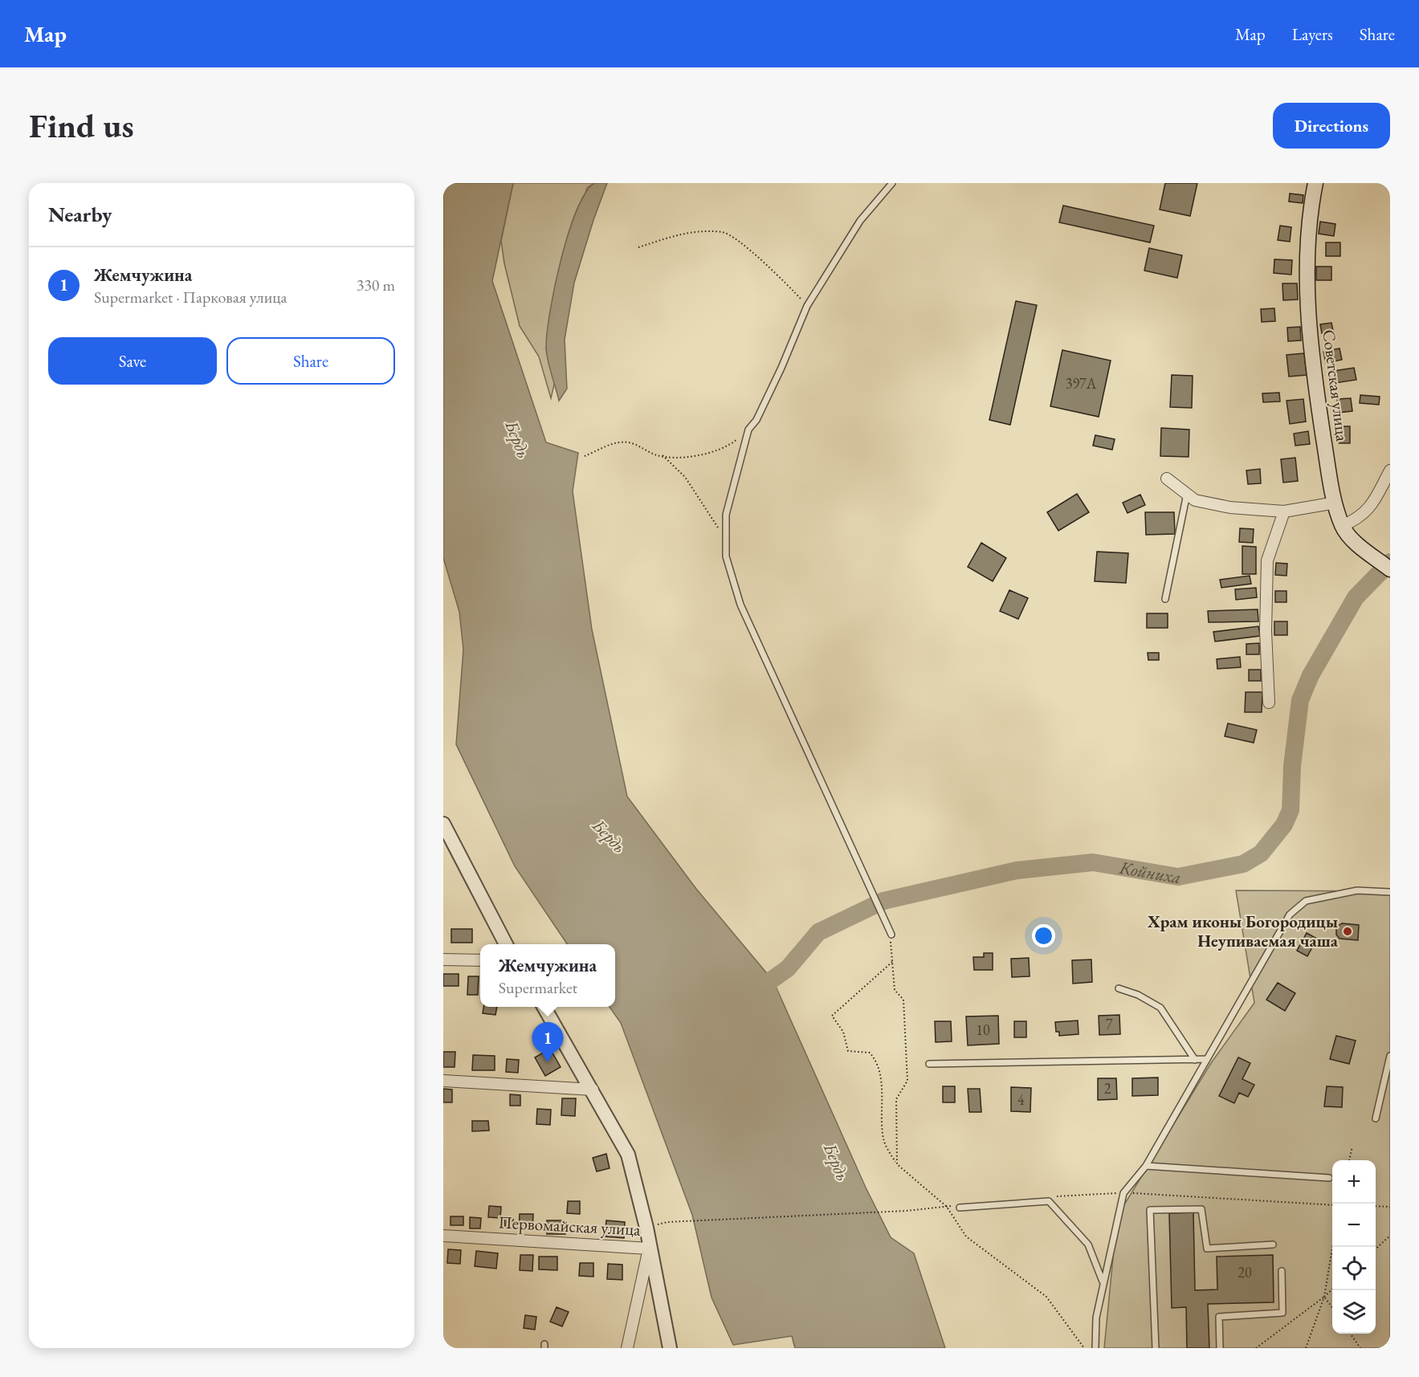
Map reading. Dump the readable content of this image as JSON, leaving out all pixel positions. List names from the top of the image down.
{
  "streets": {
    "main road": ["Советская улица"],
    "street": ["Первомайская улица"]
  },
  "water": ["Бердь", "Койниха"],
  "places": ["Храм иконы Богородицы Неупиваемая чаша"],
  "house_numbers": [
    "397А",
    "7",
    "10",
    "2",
    "4",
    "20"
  ],
  "page": {
    "header": "Map",
    "nav": ["Map", "Layers", "Share"],
    "buttons": [
      "Directions",
      ["Save", "Share"]
    ],
    "title": "Find us",
    "heading": "Nearby",
    "list": [
      {
        "mark": "1",
        "name": "Жемчужина",
        "note": "Supermarket · Парковая улица",
        "value": "330 m"
      }
    ],
    "popup": ["Жемчужина", "Supermarket"],
    "pins": "1",
    "map_buttons": ["+", "−"]
  }
}
